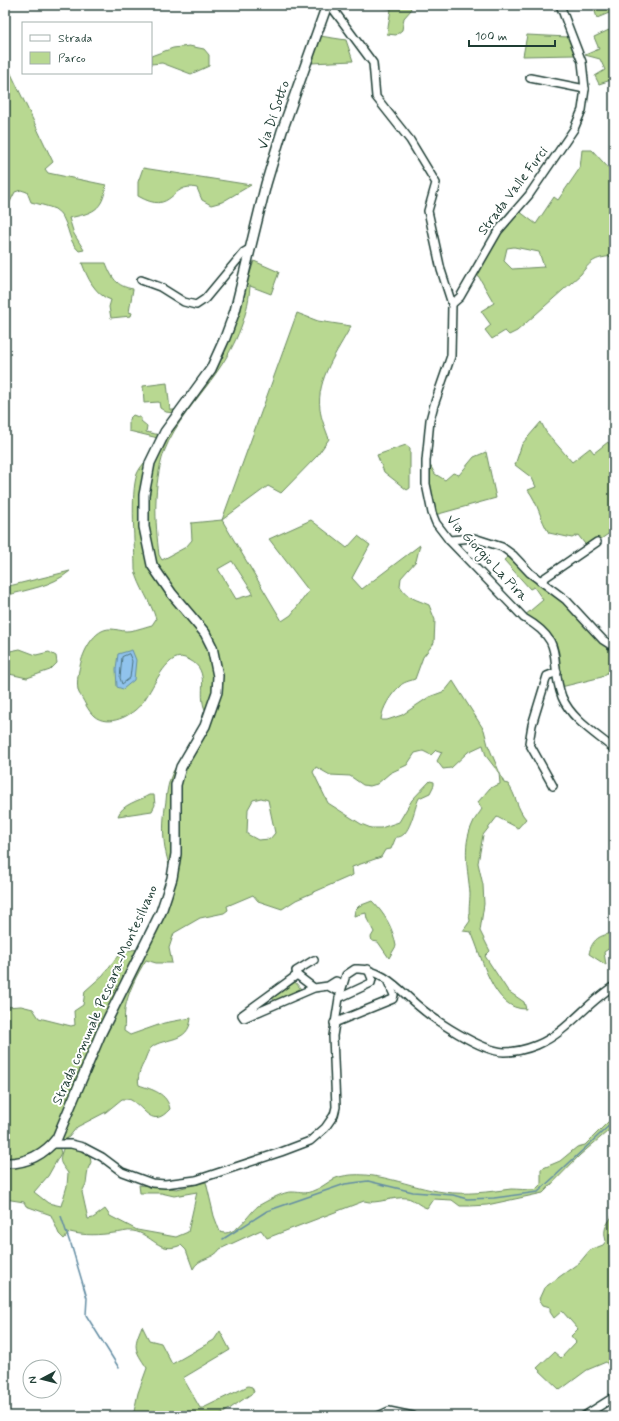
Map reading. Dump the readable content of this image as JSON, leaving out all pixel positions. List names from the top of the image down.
{
  "streets": {
    "street": [
      "Via Di Sotto",
      "Strada Valle Furci",
      "Via Giorgio La Pira",
      "Strada comunale Pescara-Montesilvano"
    ]
  },
  "crossings": [
    ["Via Di Sotto", "Via Giorgio La Pira"],
    ["Via Di Sotto", "Strada comunale Pescara-Montesilvano"],
    ["Strada Valle Furci", "Via Giorgio La Pira"]
  ],
  "legend": ["Strada", "Parco"],
  "scale_bar": "100 m",
  "north": "left"
}
